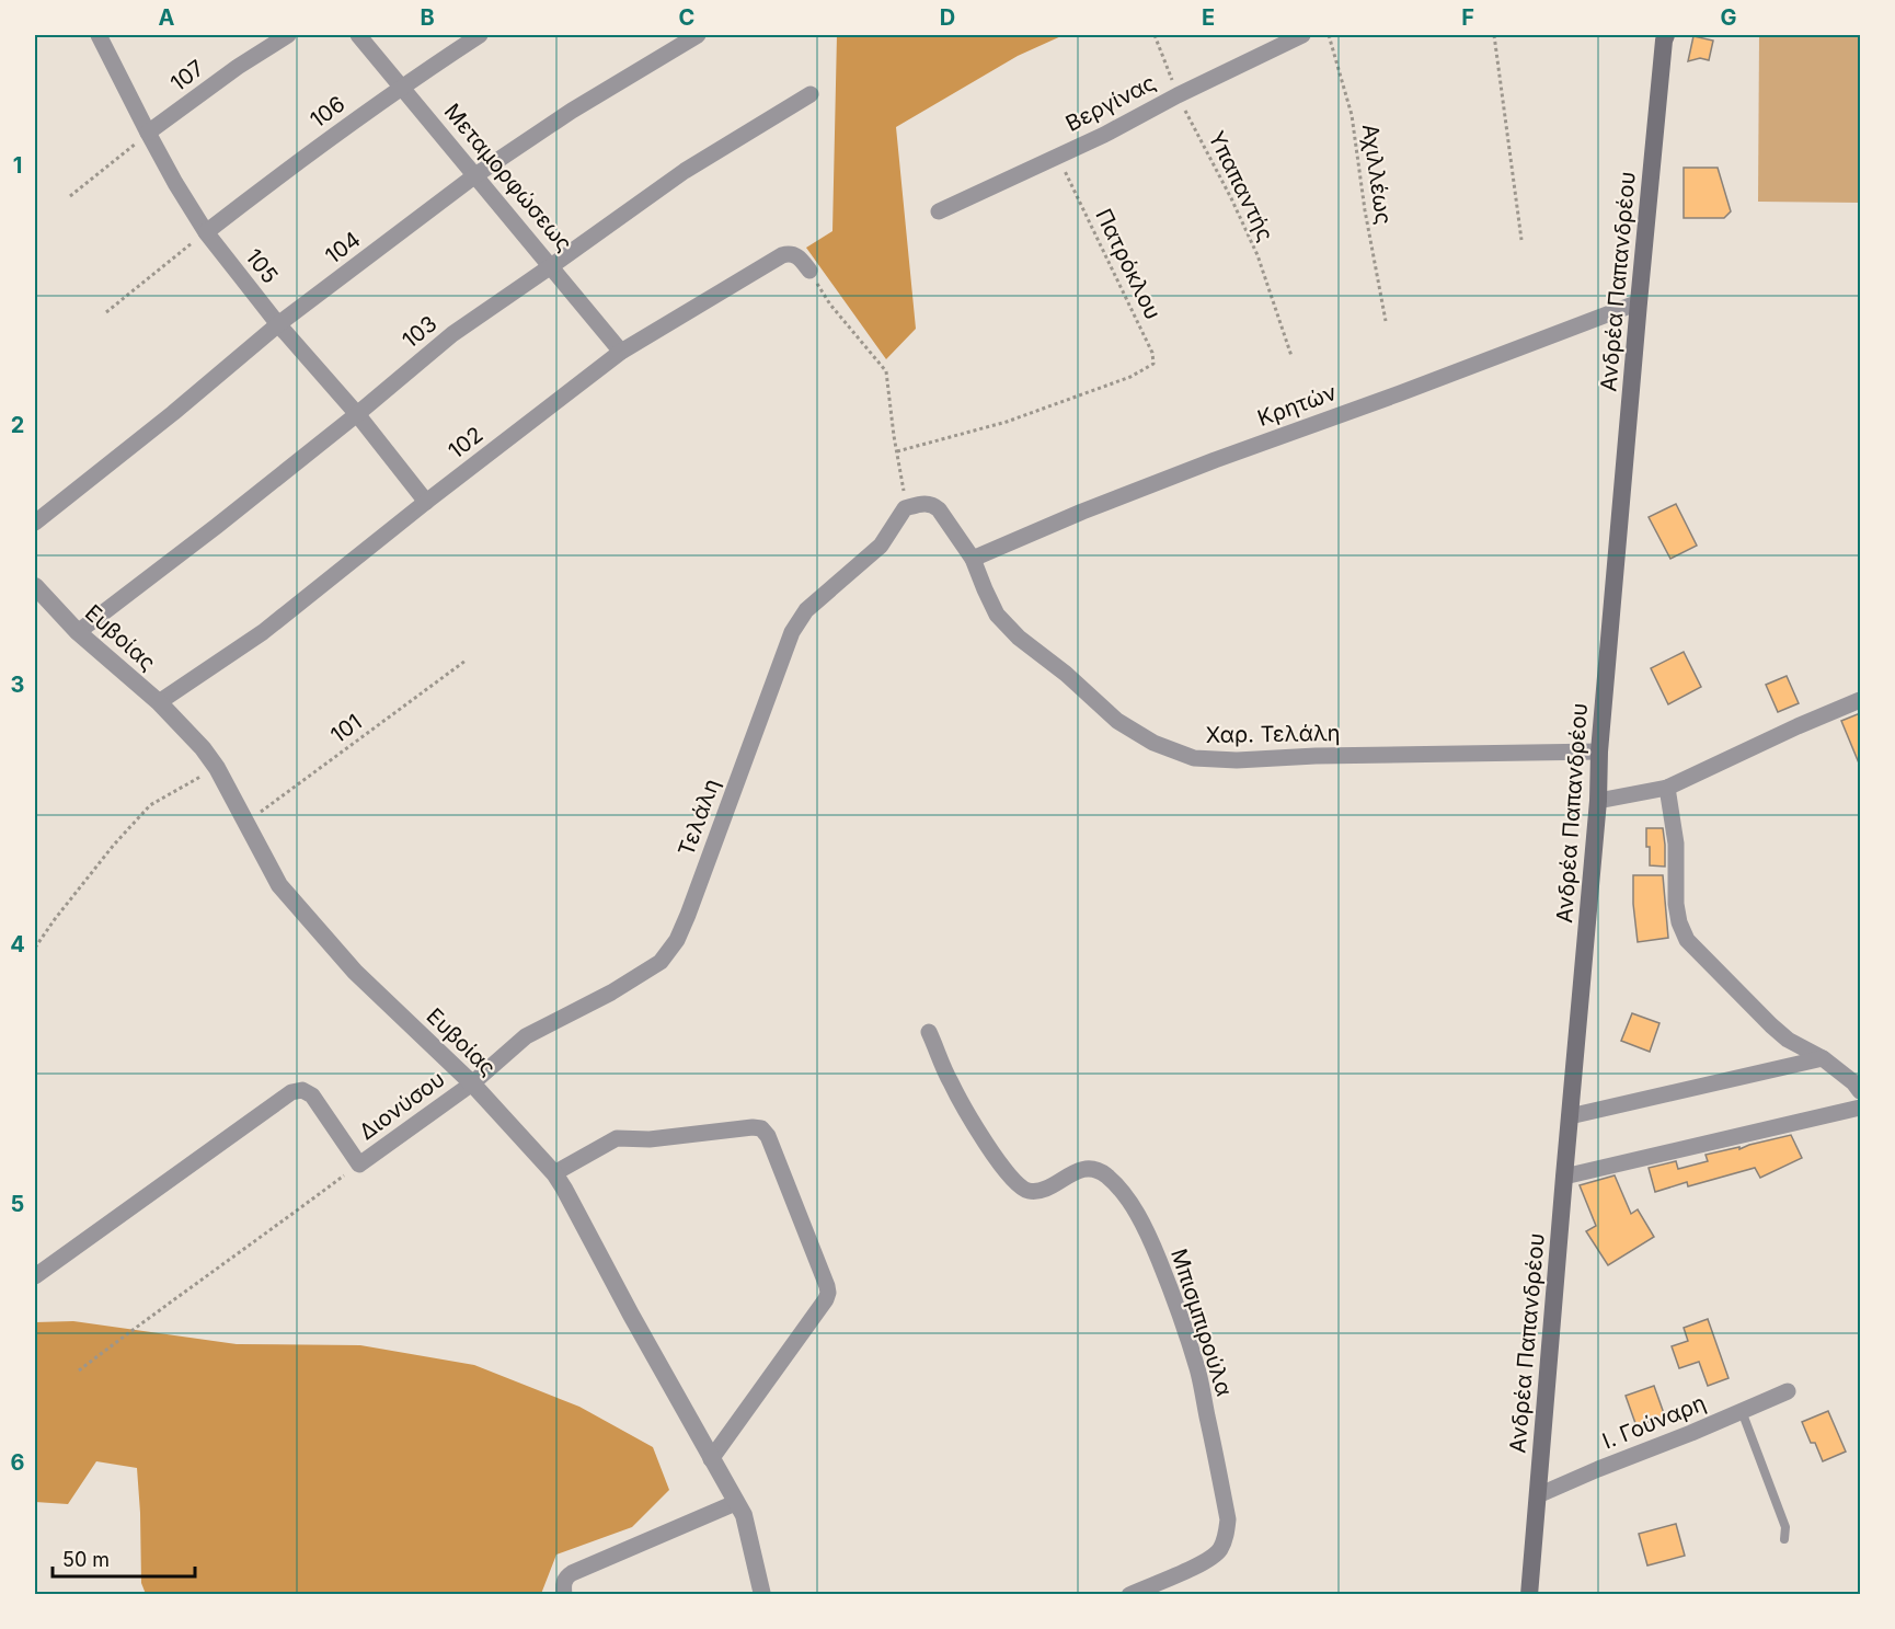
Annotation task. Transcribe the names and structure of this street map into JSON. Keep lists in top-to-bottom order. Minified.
{"streets":{"main road":["Ανδρέα Παπανδρέου"],"street":["107","Βεργίνας","106","Μεταμορφώσεως","104","105","103","Κρητών","102","Ευβοίας","Χαρ. Τελάλη","Τελάλη","Διονύσου","Μπισμπιρούλα","Ι. Γούναρη"],"path":["Αχιλλέως","Υπαπαντής","Πατρόκλου","101"]},"crossings":[["107","105"],["Βεργίνας","Υπαπαντής"],["Βεργίνας","Πατρόκλου"],["106","Μεταμορφώσεως"],["106","105"],["Μεταμορφώσεως","104"],["Μεταμορφώσεως","103"],["Μεταμορφώσεως","102"],["104","105"],["105","103"],["105","102"],["Ανδρέα Παπανδρέου","Κρητών"],["Ανδρέα Παπανδρέου","Χαρ. Τελάλη"],["Ανδρέα Παπανδρέου","Ι. Γούναρη"],["103","Ευβοίας"],["Κρητών","Χαρ. Τελάλη"],["102","Ευβοίας"],["Ευβοίας","101"],["Ευβοίας","Τελάλη"],["Ευβοίας","Διονύσου"],["Χαρ. Τελάλη","Τελάλη"],["Τελάλη","Διονύσου"]],"scale_bar":"50 m","grid":{"columns":["A","B","C","D","E","F","G"],"rows":["1","2","3","4","5","6"]}}
